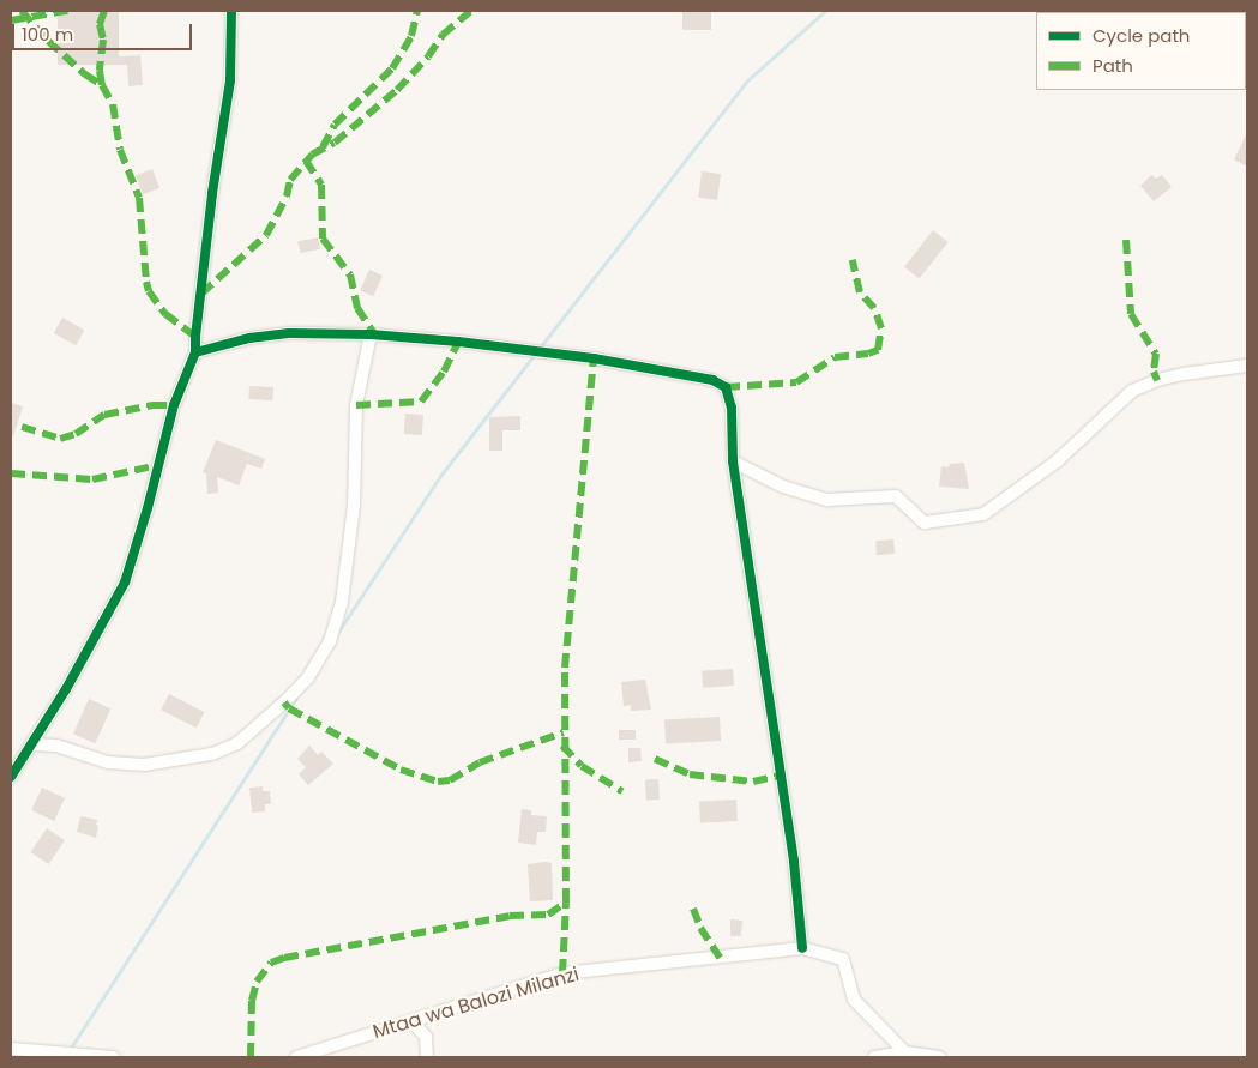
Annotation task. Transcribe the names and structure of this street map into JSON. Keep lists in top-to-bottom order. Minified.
{"streets":{"street":["Mtaa wa Balozi Milanzi"]},"legend":["Cycle path","Path"],"scale_bar":"100 m"}
